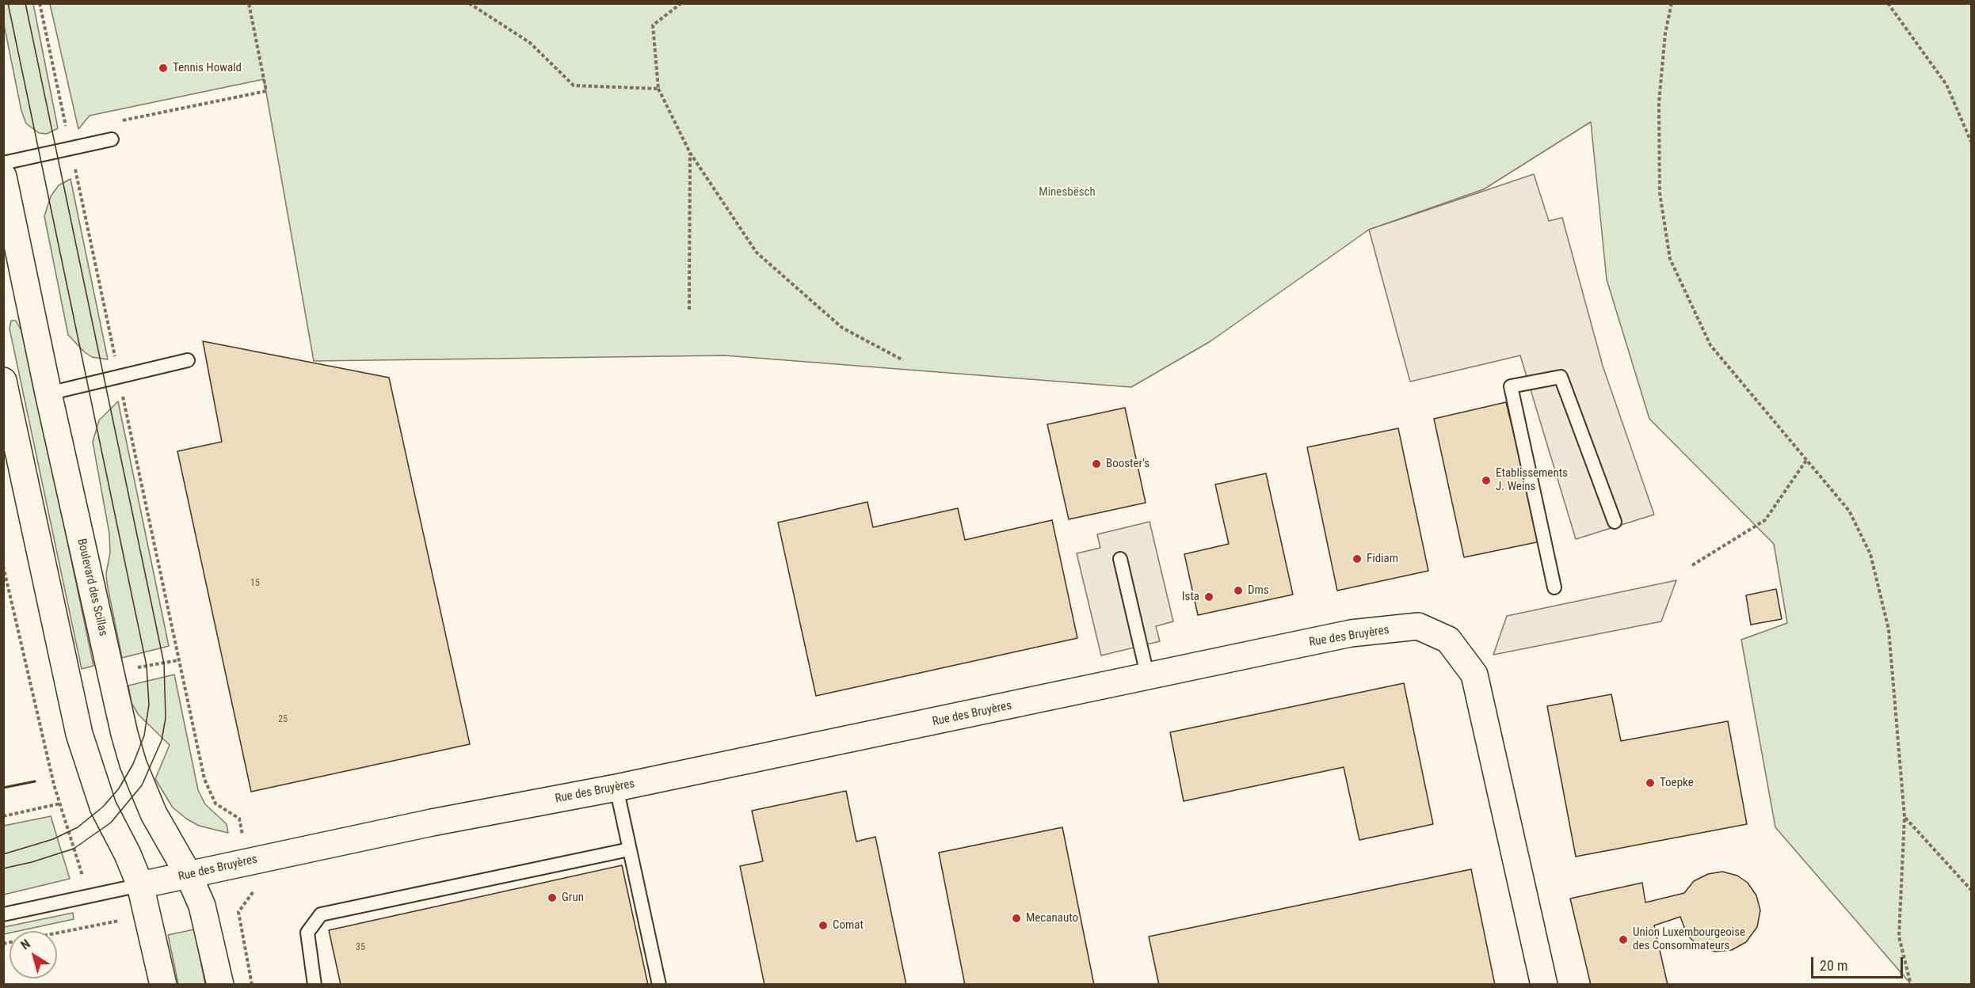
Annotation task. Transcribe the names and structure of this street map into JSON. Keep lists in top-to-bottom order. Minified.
{"streets":{"street":["Boulevard des Scillas","Rue des Bruyères"]},"crossings":[["Boulevard des Scillas","Rue des Bruyères"]],"parks":["Minesbësch"],"places":["Tennis Howald","Booster's","Etablissements J. Weins","Fidiam","Dms","Ista","Toepke","Grun","Mecanauto","Comat","Union Luxembourgeoise des Consommateurs"],"house_numbers":["15","25","35"],"scale_bar":"20 m","north":"top left"}
